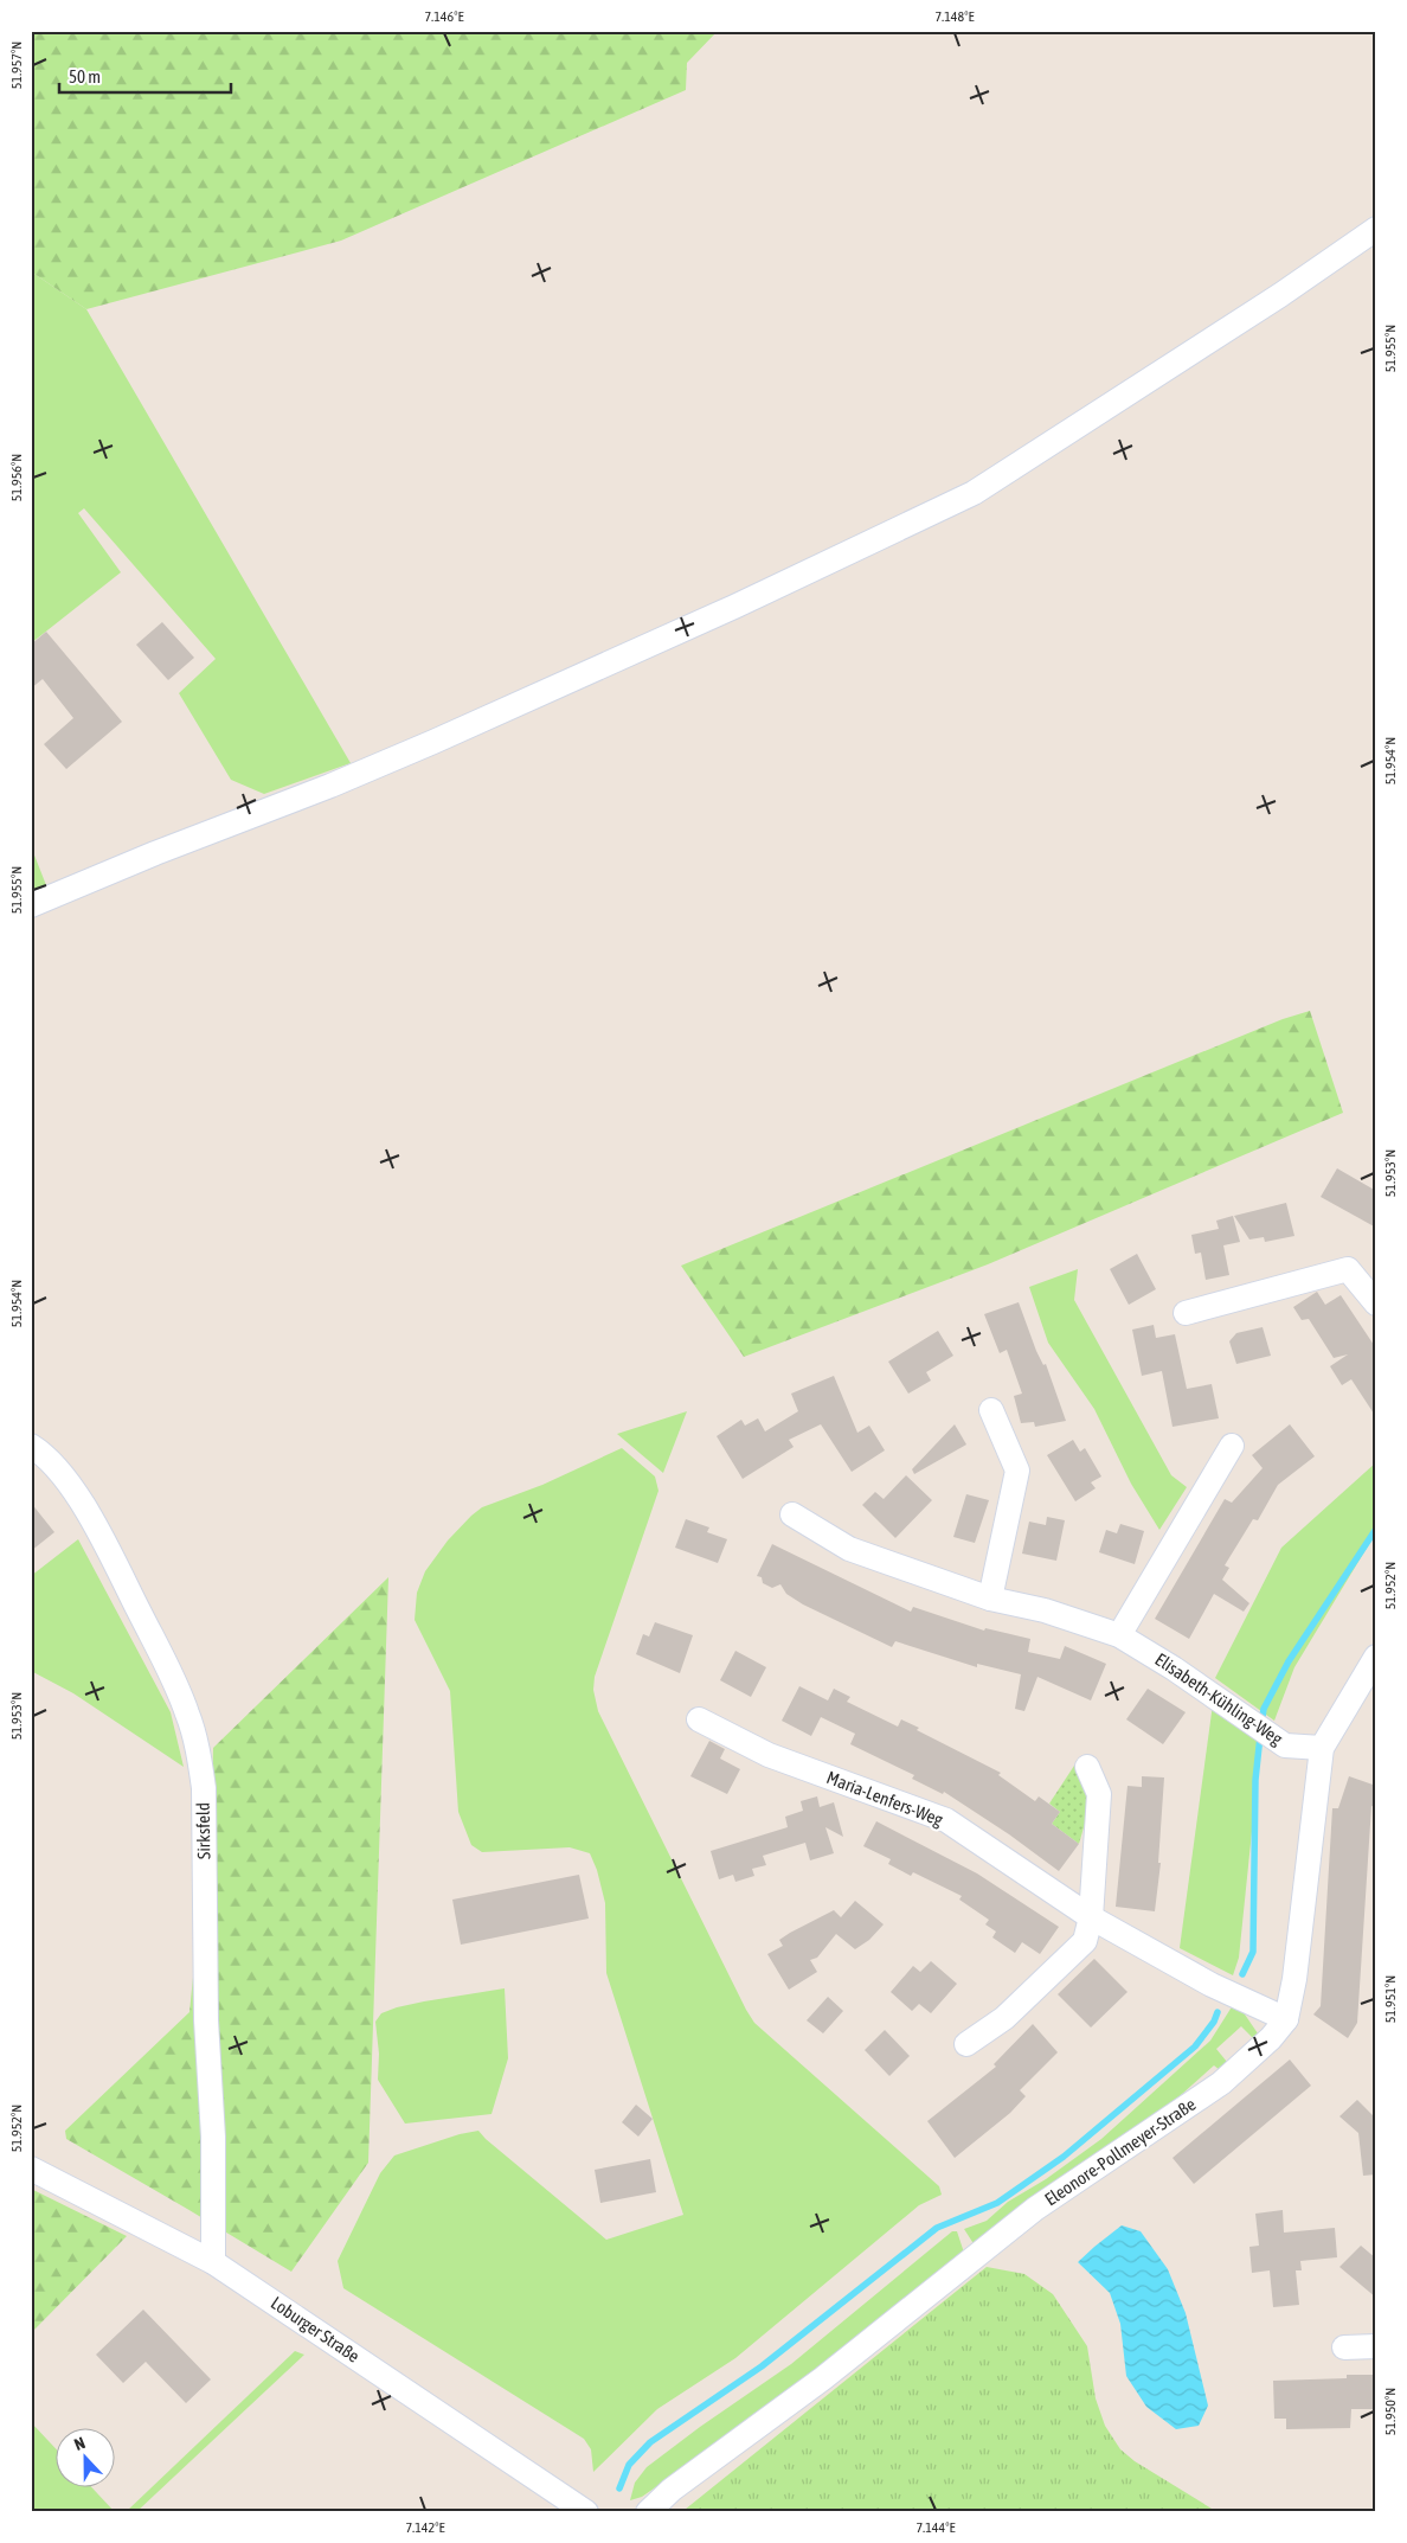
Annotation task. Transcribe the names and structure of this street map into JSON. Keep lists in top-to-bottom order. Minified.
{"streets":{"street":["Elisabeth-Kühling-Weg","Maria-Lenfers-Weg","Sirksfeld","Eleonore-Pollmeyer-Straße","Loburger Straße"]},"crossings":[["Maria-Lenfers-Weg","Eleonore-Pollmeyer-Straße"],["Sirksfeld","Loburger Straße"]],"scale_bar":"50 m","north":"top","coordinates":["7.146°E","7.148°E","51.957°N","51.955°N","51.956°N","51.954°N","51.953°N","51.952°N","51.951°N","51.950°N","7.142°E","7.144°E"]}
